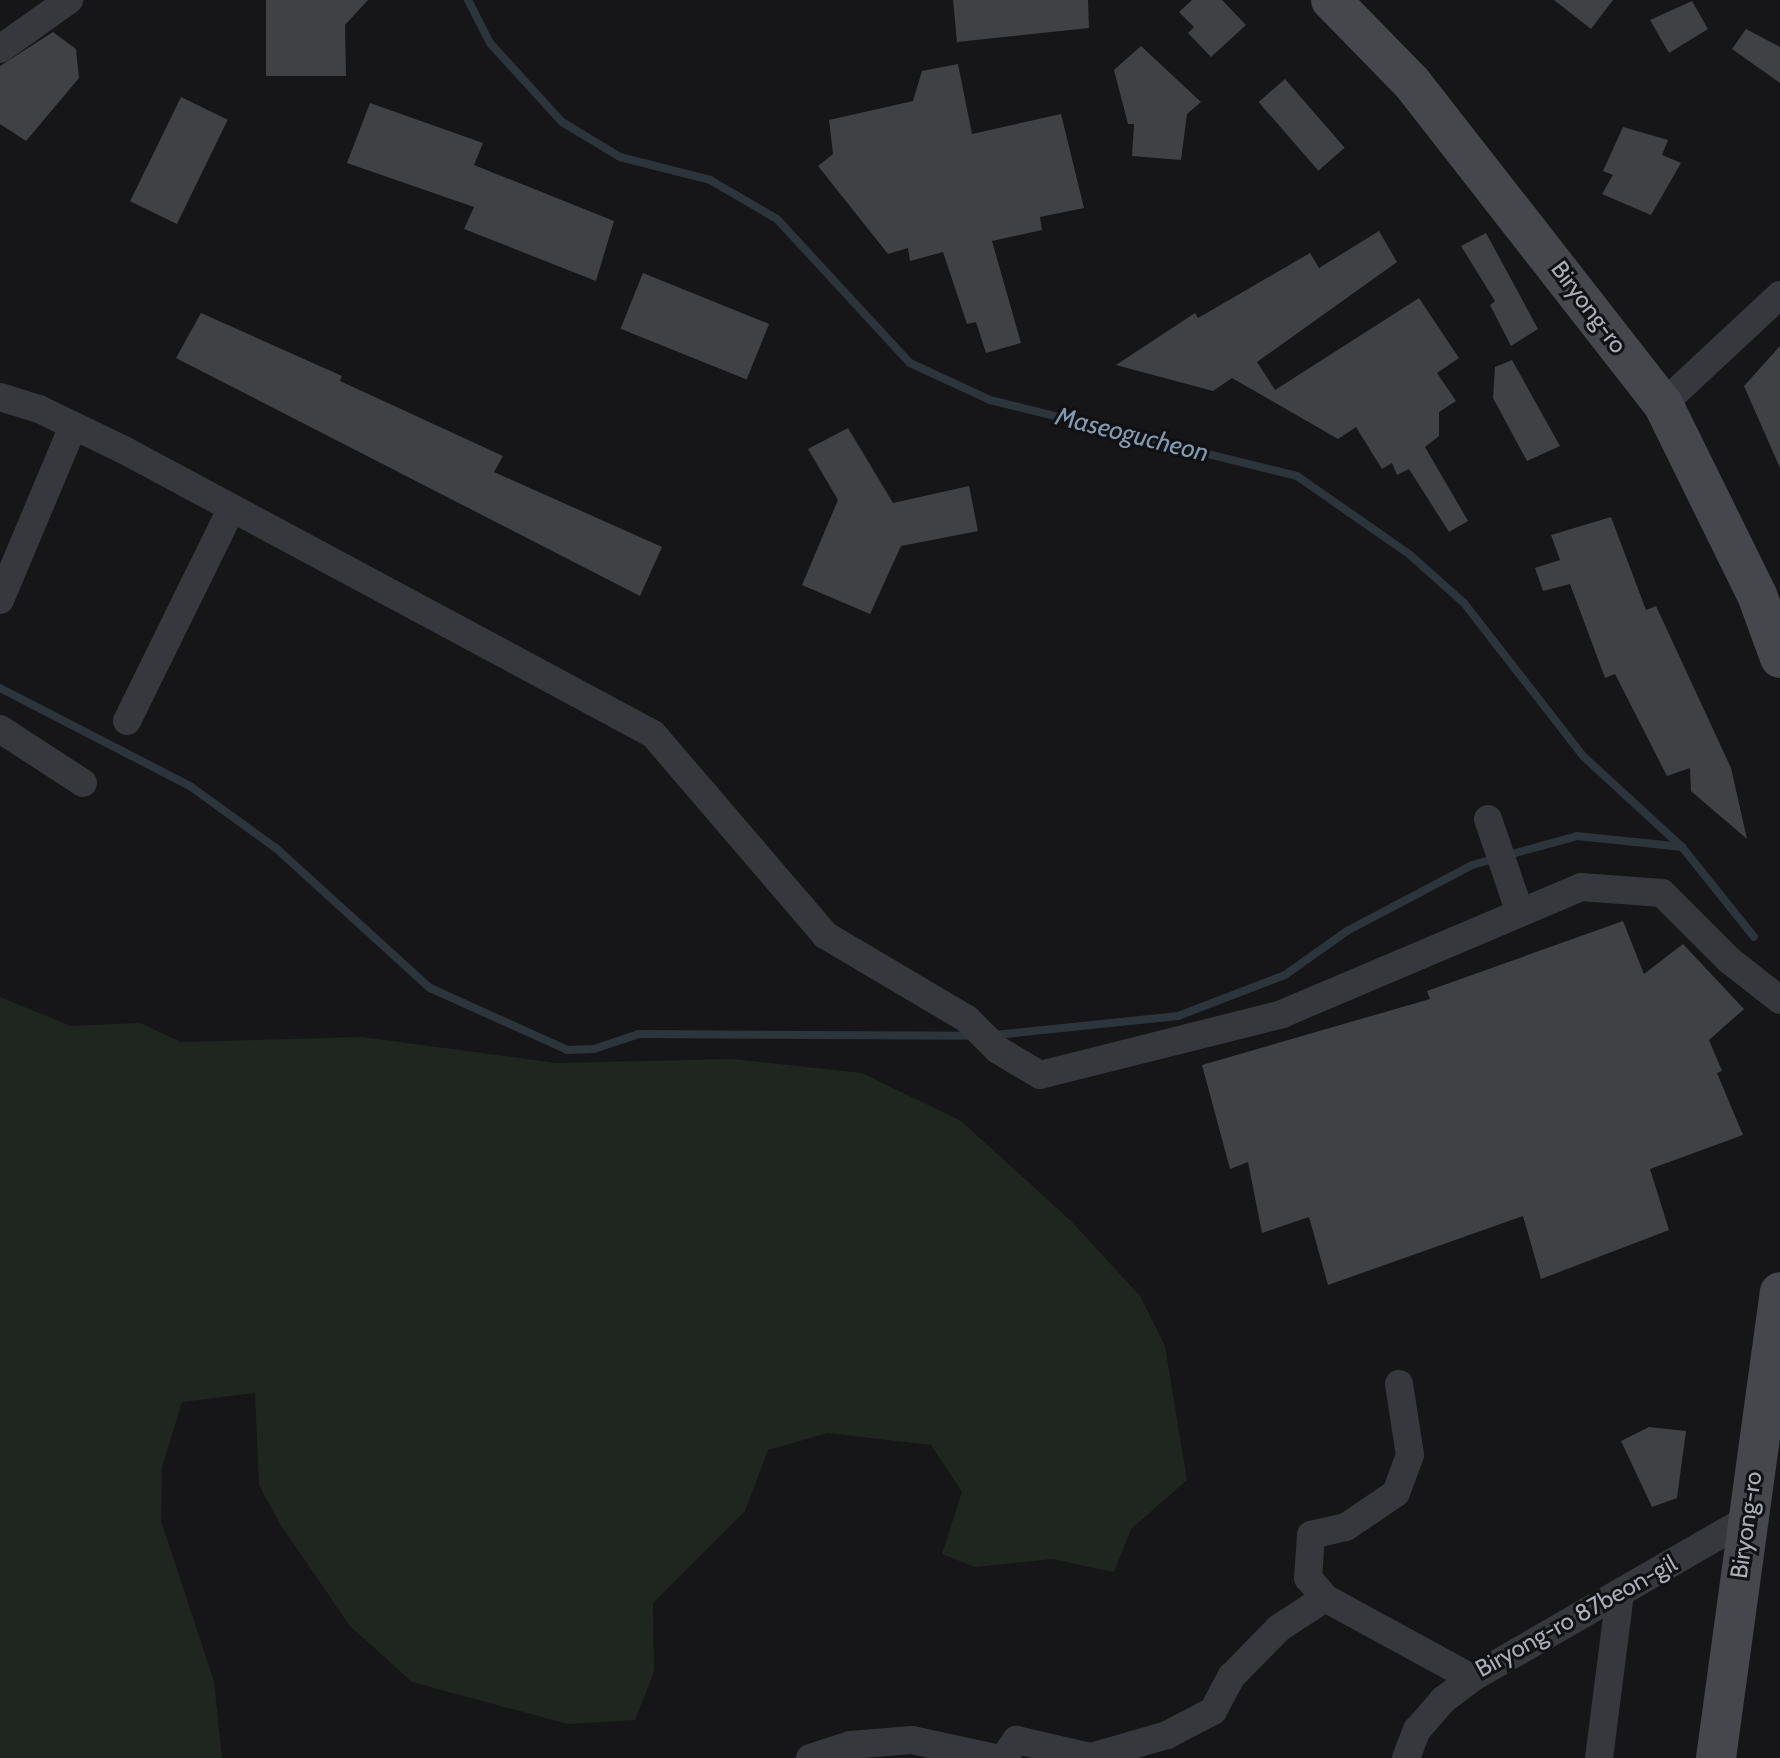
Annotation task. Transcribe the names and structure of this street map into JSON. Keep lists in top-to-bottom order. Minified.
{"streets":{"main road":["Biryong-ro"],"street":["Biryong-ro 87beon-gil"]},"crossings":[["Biryong-ro","Biryong-ro 87beon-gil"]],"water":["Maseogucheon"]}
